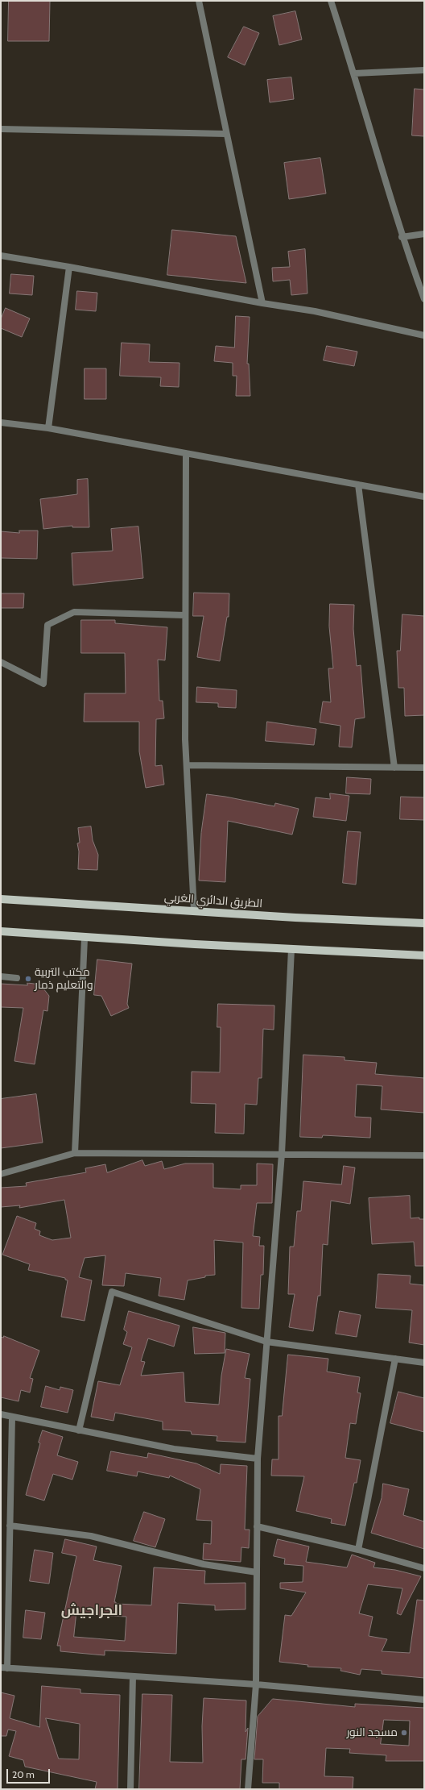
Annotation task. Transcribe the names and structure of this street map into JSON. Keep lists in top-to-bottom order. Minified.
{"streets":{"main road":["الطريق الدائري الغربي"]},"districts":["الجراجيش"],"places":["مكتب التربية والتعليم ذمار","مسجد النور"],"scale_bar":"20 m"}
